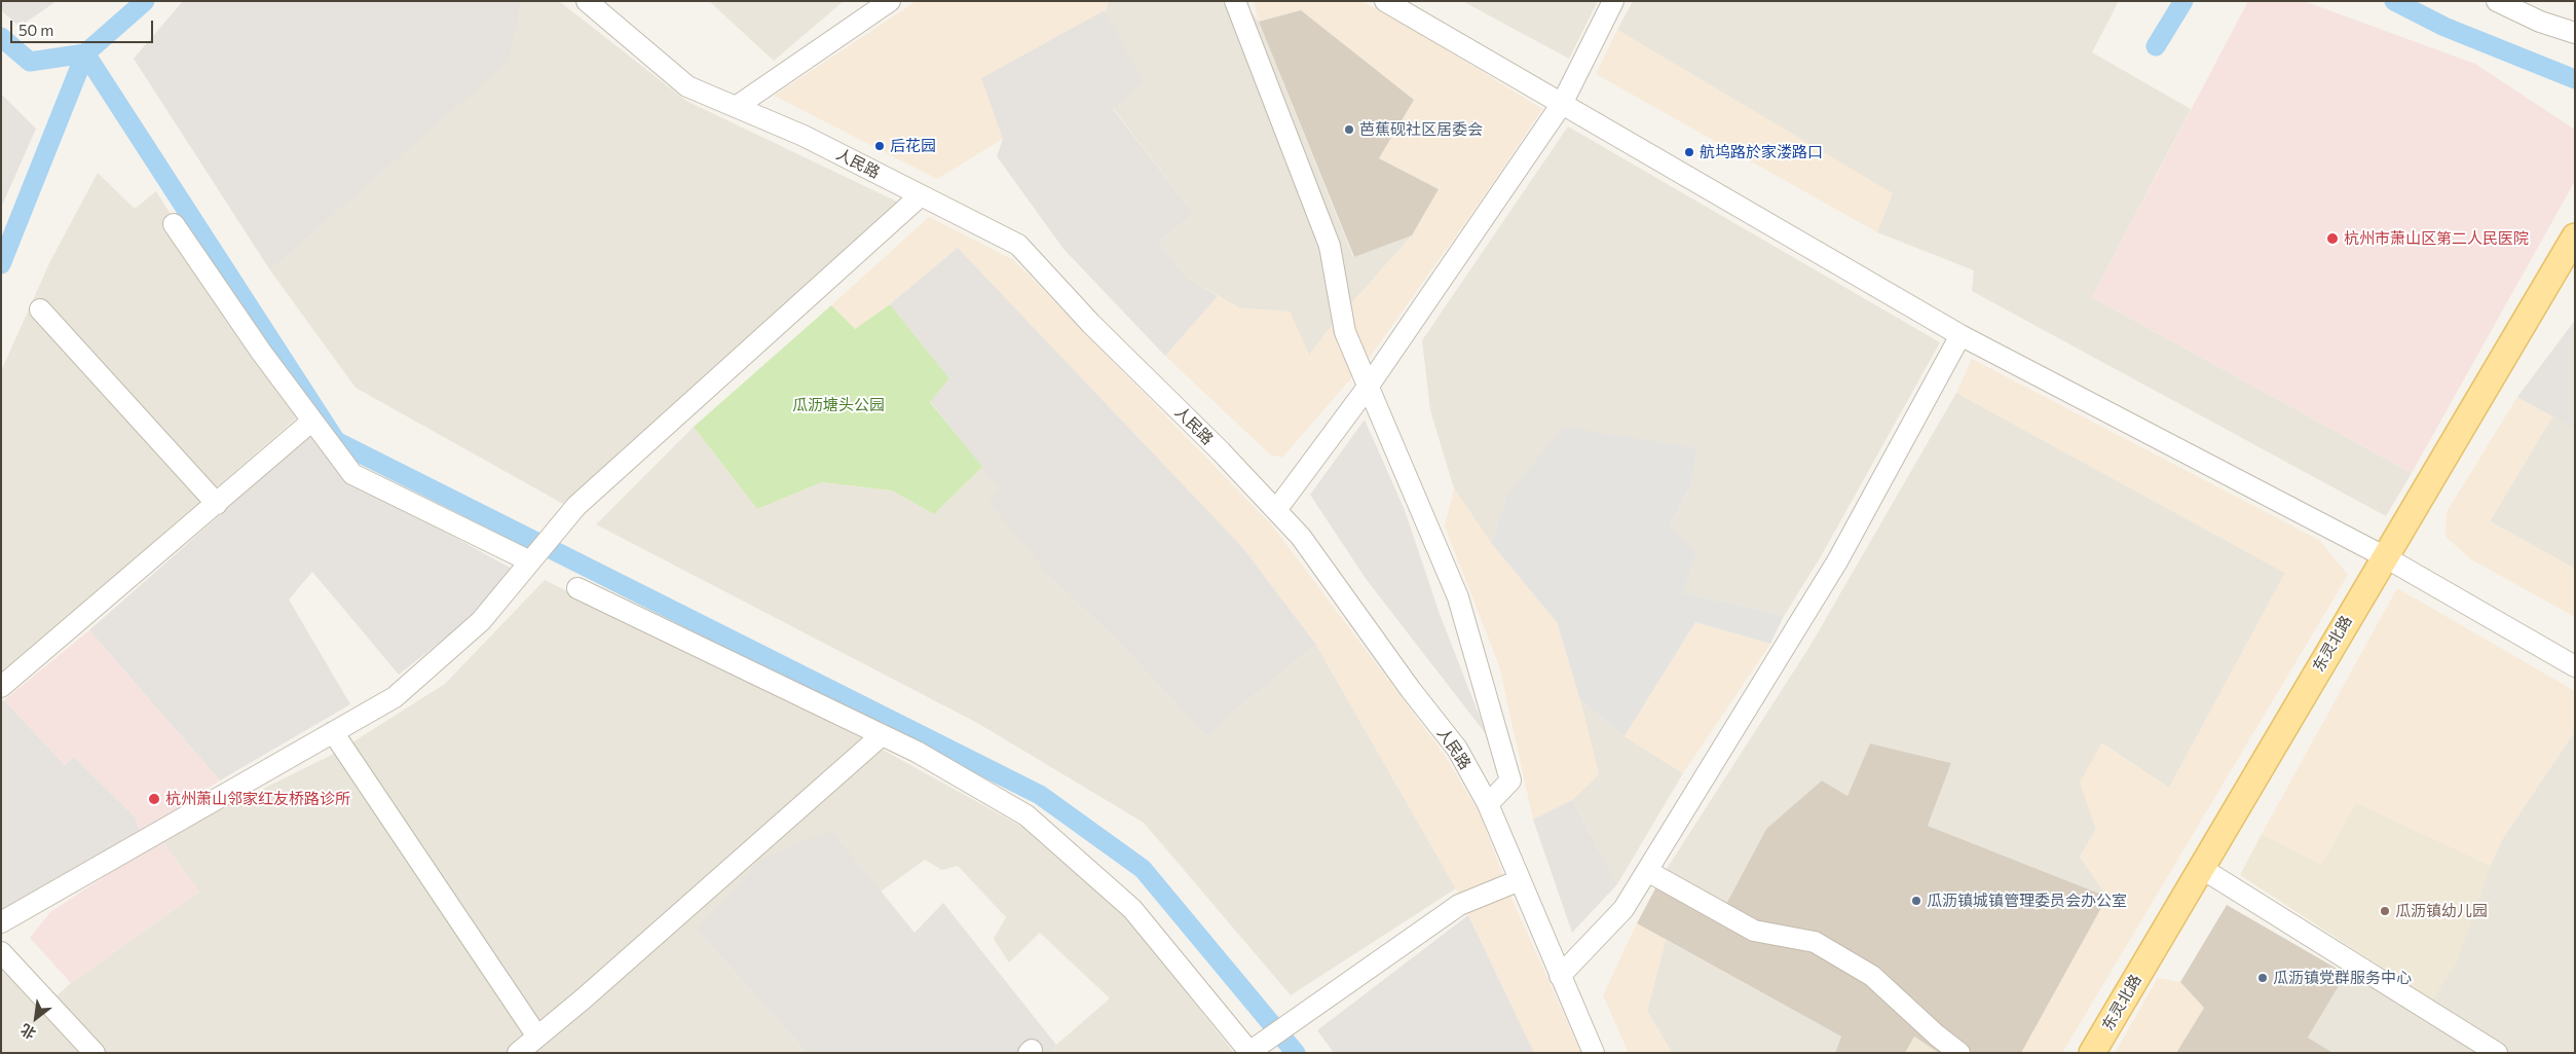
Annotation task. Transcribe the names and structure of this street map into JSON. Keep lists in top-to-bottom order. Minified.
{"streets":{"main road":["东灵北路"],"street":["人民路"]},"parks":["瓜沥塘头公园"],"places":["芭蕉砚社区居委会","后花园","航坞路於家溇路口","杭州市萧山区第二人民医院","杭州萧山邻家红友桥路诊所","瓜沥镇城镇管理委员会办公室","瓜沥镇幼儿园","瓜沥镇党群服务中心"],"scale_bar":"50 m","north":"bottom left"}
